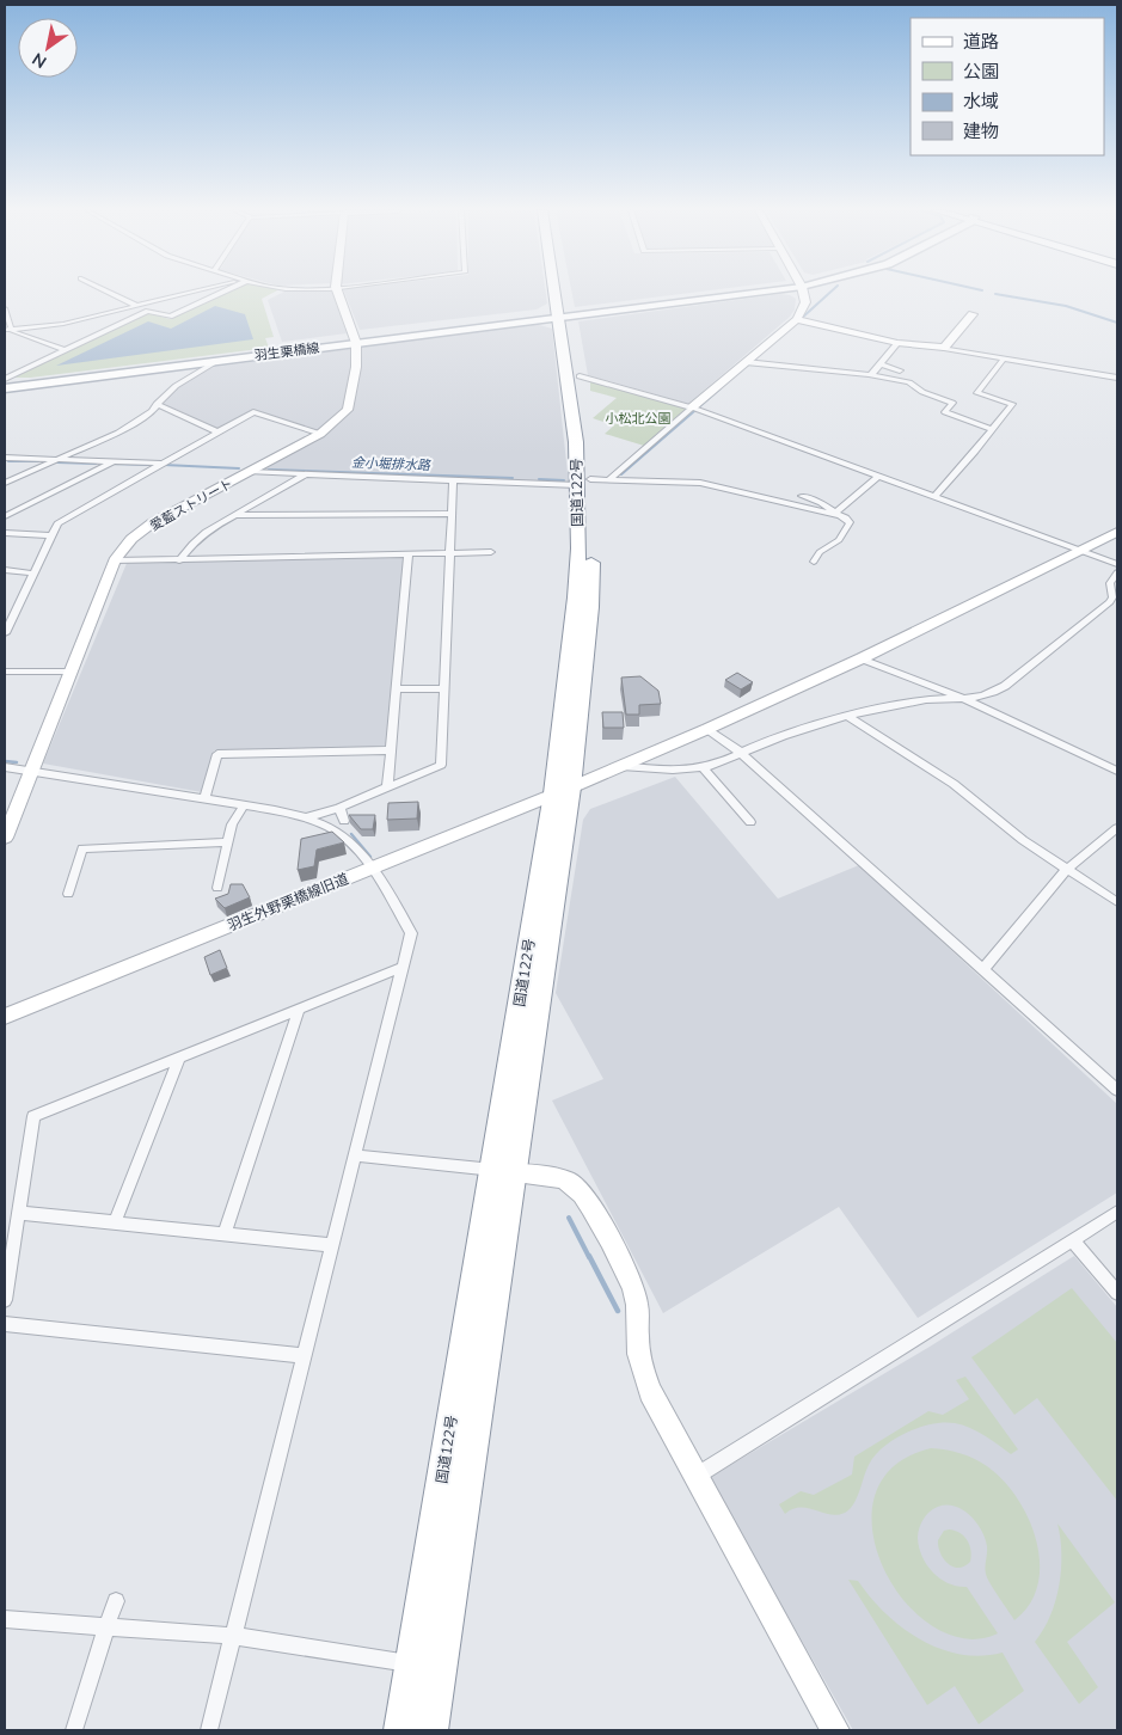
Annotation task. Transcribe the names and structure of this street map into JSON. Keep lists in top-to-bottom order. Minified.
{"streets":{"highway":["国道122号"],"main road":["羽生栗橋線"],"street":["愛藍ストリート","羽生外野栗橋線旧道"]},"crossings":[["羽生栗橋線","国道122号"],["羽生栗橋線","愛藍ストリート"],["国道122号","羽生外野栗橋線旧道"]],"water":["金小堀排水路"],"parks":["小松北公園"],"legend":["道路","公園","水域","建物"],"north":"bottom left"}
